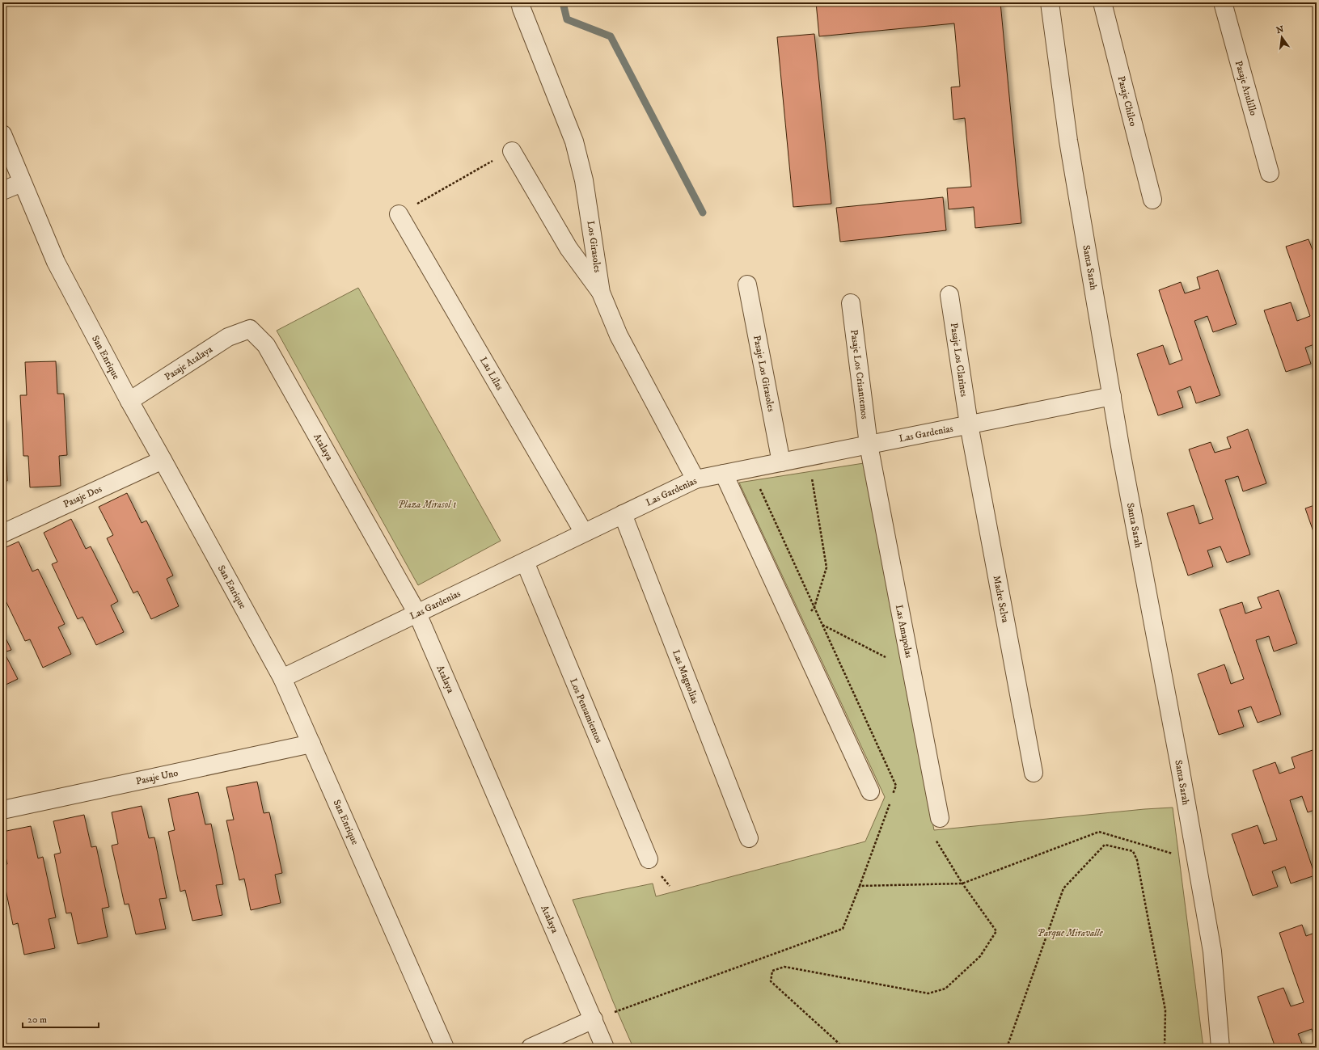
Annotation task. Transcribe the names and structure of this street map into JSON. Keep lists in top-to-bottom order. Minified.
{"streets":{"street":["Pasaje Azulillo","Pasaje Chilco","Los Girasoles","Santa Sarah","San Enrique","Pasaje Los Clarines","Pasaje Atalaya","Las Lilas","Pasaje Los Girasoles","Pasaje Los Crisantemos","Las Gardenias","Atalaya","Pasaje Dos","Madre Selva","Las Amapolas","Las Magnolias","Los Pensamientos","Pasaje Uno"]},"crossings":[["Los Girasoles","Las Gardenias"],["Santa Sarah","Las Gardenias"],["San Enrique","Pasaje Atalaya"],["San Enrique","Las Gardenias"],["San Enrique","Pasaje Dos"],["San Enrique","Pasaje Uno"],["Pasaje Los Clarines","Las Gardenias"],["Pasaje Los Clarines","Madre Selva"],["Pasaje Atalaya","Atalaya"],["Las Lilas","Las Gardenias"],["Pasaje Los Girasoles","Las Gardenias"],["Pasaje Los Crisantemos","Las Gardenias"],["Pasaje Los Crisantemos","Las Amapolas"],["Las Gardenias","Atalaya"],["Las Gardenias","Madre Selva"],["Las Gardenias","Las Amapolas"],["Las Gardenias","Las Magnolias"],["Las Gardenias","Los Pensamientos"]],"parks":["Plaza Mirasol 1","Parque Miravalle"],"scale_bar":"20 m","north":"top"}
